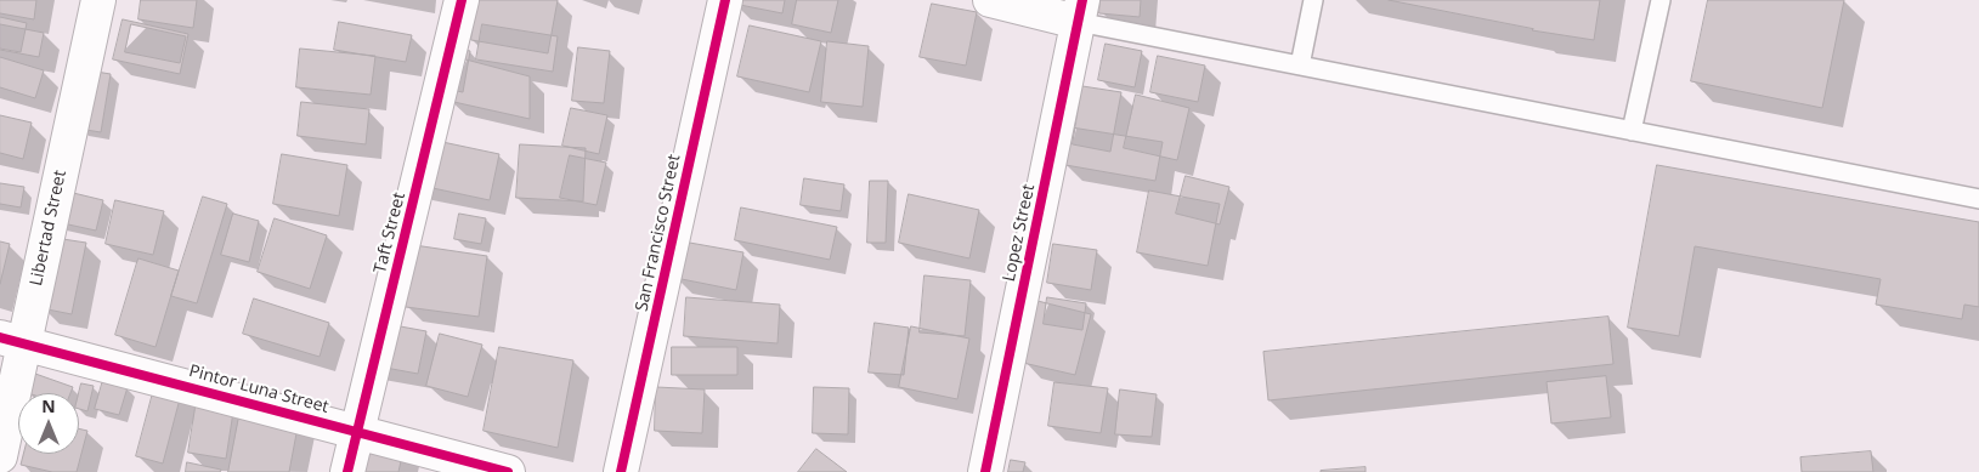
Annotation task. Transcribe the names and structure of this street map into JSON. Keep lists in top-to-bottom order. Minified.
{"streets":{"street":["Libertad Street","Taft Street","San Francisco Street","Lopez Street","Pintor Luna Street"]},"crossings":[["Libertad Street","Pintor Luna Street"],["Taft Street","Pintor Luna Street"]],"north":"top"}
